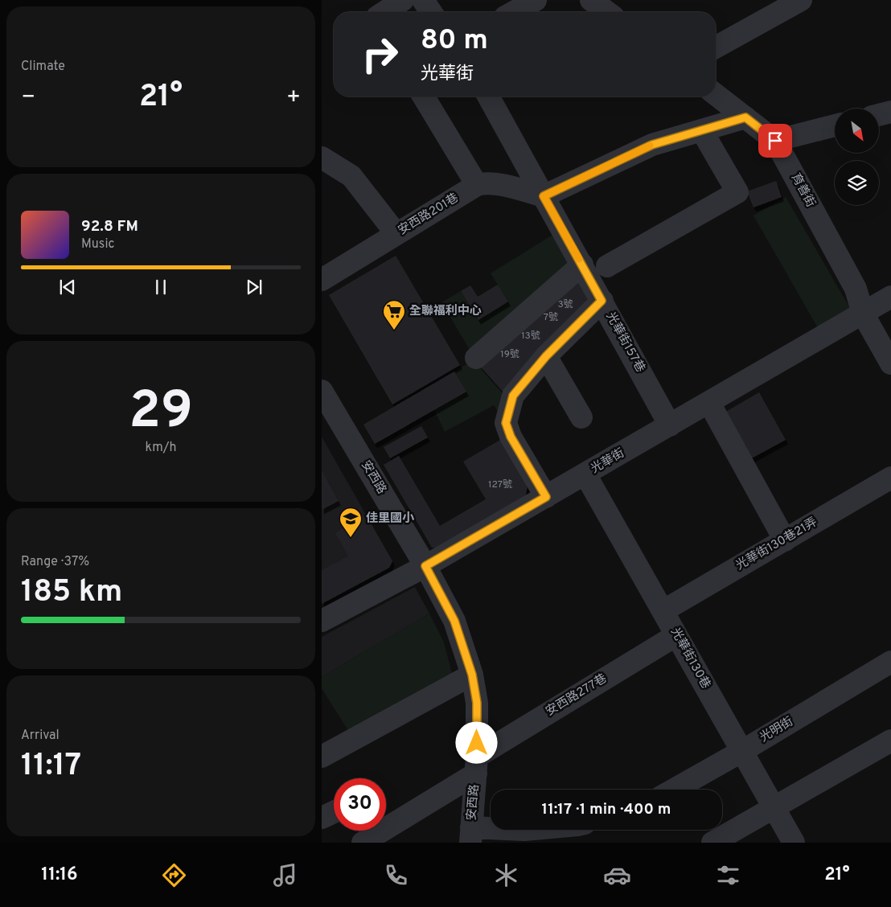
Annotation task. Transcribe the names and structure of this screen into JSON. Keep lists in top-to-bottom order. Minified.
{"streets":{"street":["育善街","安西路201巷","光華街157巷","光華街","安西路","光華街130巷21弄","光華街130巷","安西路277巷","光明街"]},"crossings":[["育善街","光華街"],["安西路201巷","光華街157巷"],["光華街157巷","光華街"],["光華街","安西路"],["光華街","光華街130巷"],["安西路","安西路277巷"],["光華街130巷21弄","光華街130巷"],["光華街130巷","安西路277巷"],["光華街130巷","光明街"]],"places":{"supermarket":["全聯福利中心"],"school or university":["佳里國小"]},"house_numbers":["3號","7號","13號","19號","127號"],"north":"bottom right","page":{"tile":["Climate",["29","km/h"],["Range · 37%","185 km"],["Arrival","11:17"]],"turn":["80 m","光華街"],"heat":["−","21°","+"],"song":["92.8 FM","Music"],"limit":"30","trip":"11:17 · 1 min · 400 m","tabs":["11:16","21°"]}}
